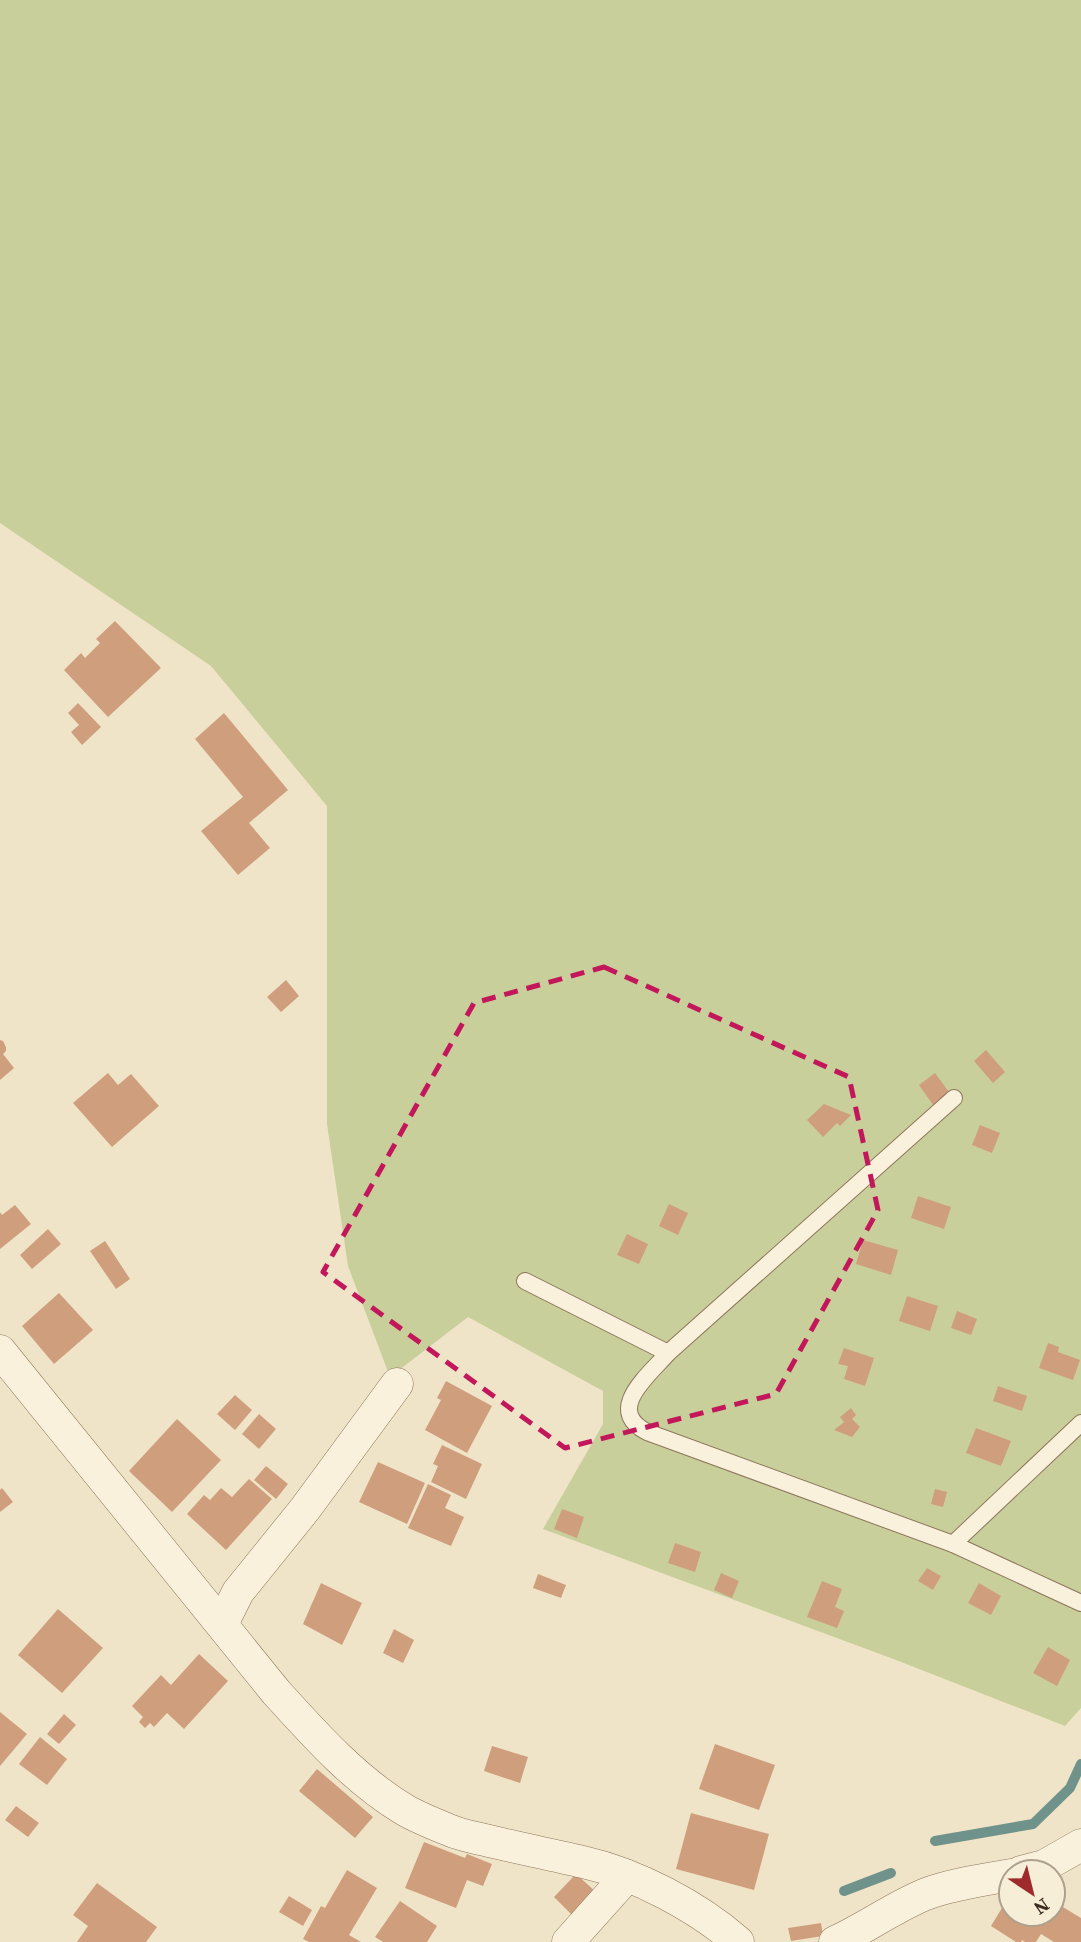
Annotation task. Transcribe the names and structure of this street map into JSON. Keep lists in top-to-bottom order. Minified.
{"north":"bottom right"}
